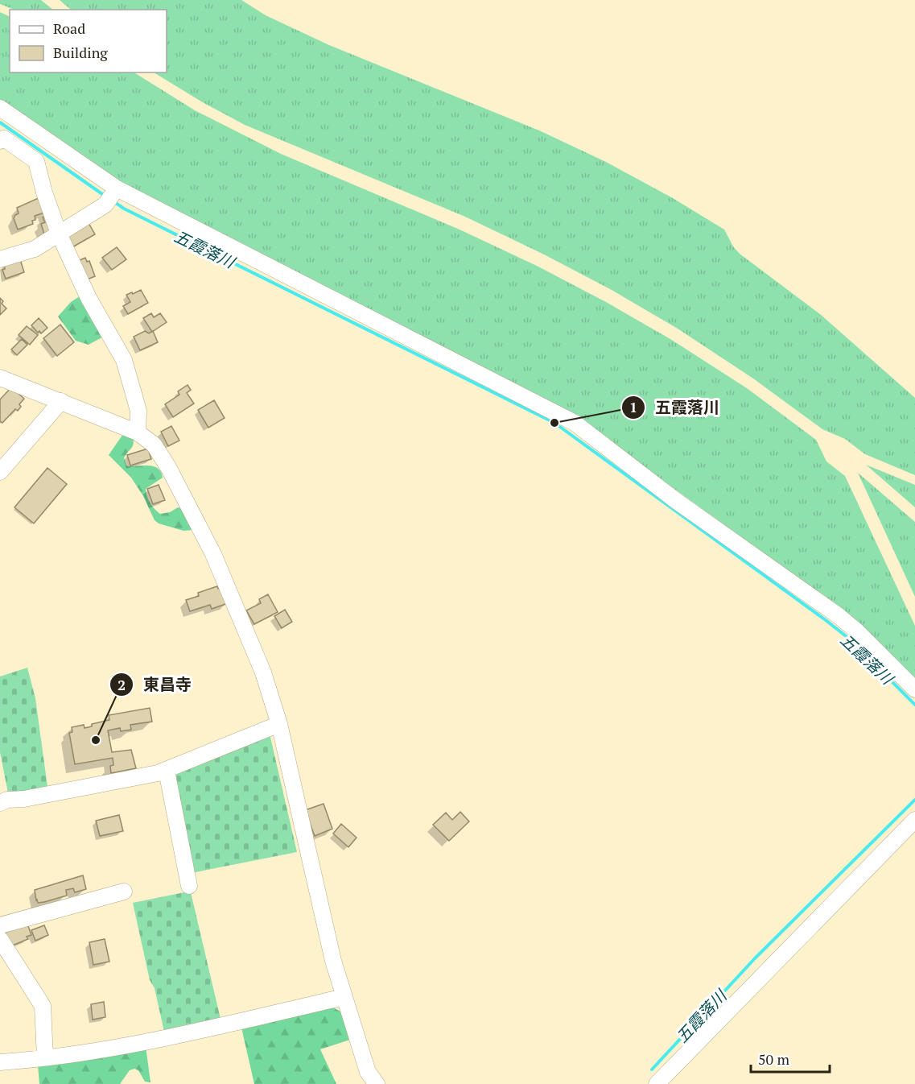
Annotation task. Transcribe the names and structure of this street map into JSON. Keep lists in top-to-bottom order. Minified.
{"water":["五霞落川"],"places":["五霞落川","東昌寺"],"legend":["Road","Building"],"scale_bar":"50 m"}
